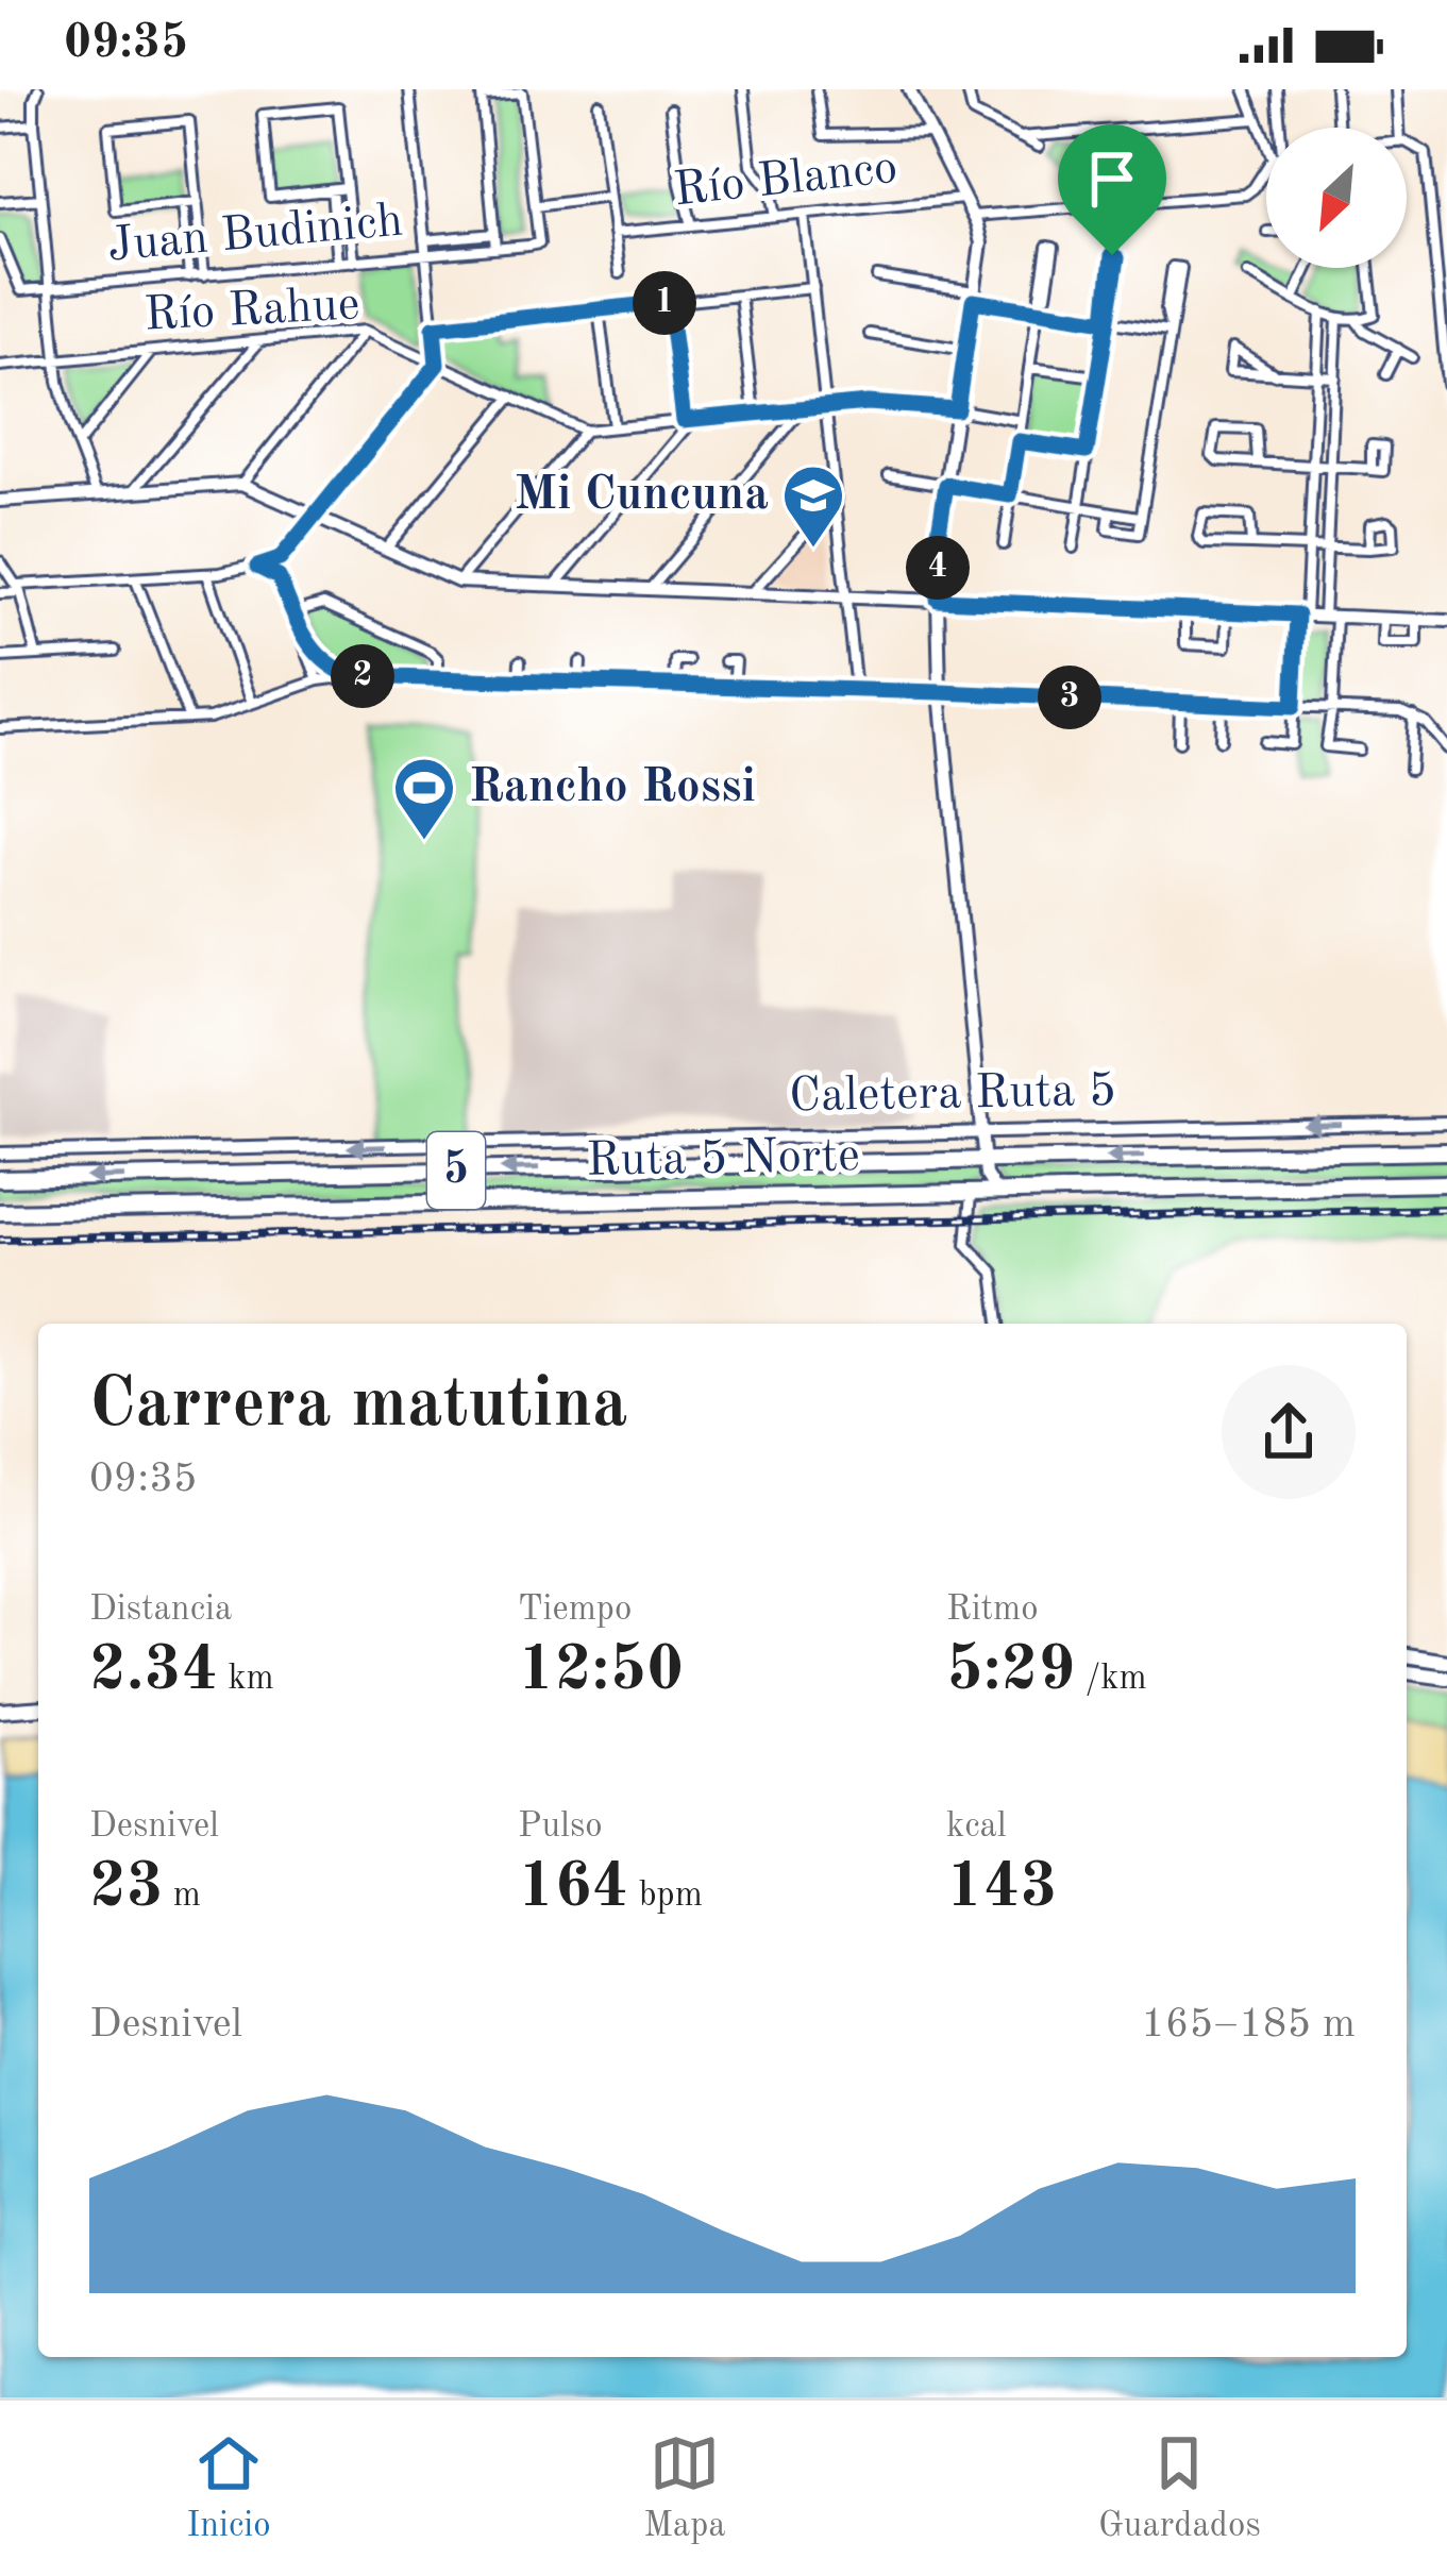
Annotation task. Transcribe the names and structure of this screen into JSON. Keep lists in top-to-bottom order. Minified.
{"streets":{"highway":["Ruta 5 Norte","5"],"main road":["Caletera Ruta 5"],"street":["Río Blanco","Juan Budinich","Río Rahue"]},"one_way":["Caletera Ruta 5"],"places":{"school or university":["Mi Cuncuna"],"sports":["Rancho Rossi"]},"north":"bottom left","page":{"status":"09:35","pins":["1","4","2","3"],"heading":["Carrera matutina","09:35"],"stats":[["Distancia","2.34 km"],["Tiempo","12:50"],["Ritmo","5:29 /km"],["Desnivel","23 m"],["Pulso","164 bpm"],["kcal","143"]],"chart":["Desnivel","165–185 m"],"tabs":["Inicio","Mapa","Guardados"]}}
